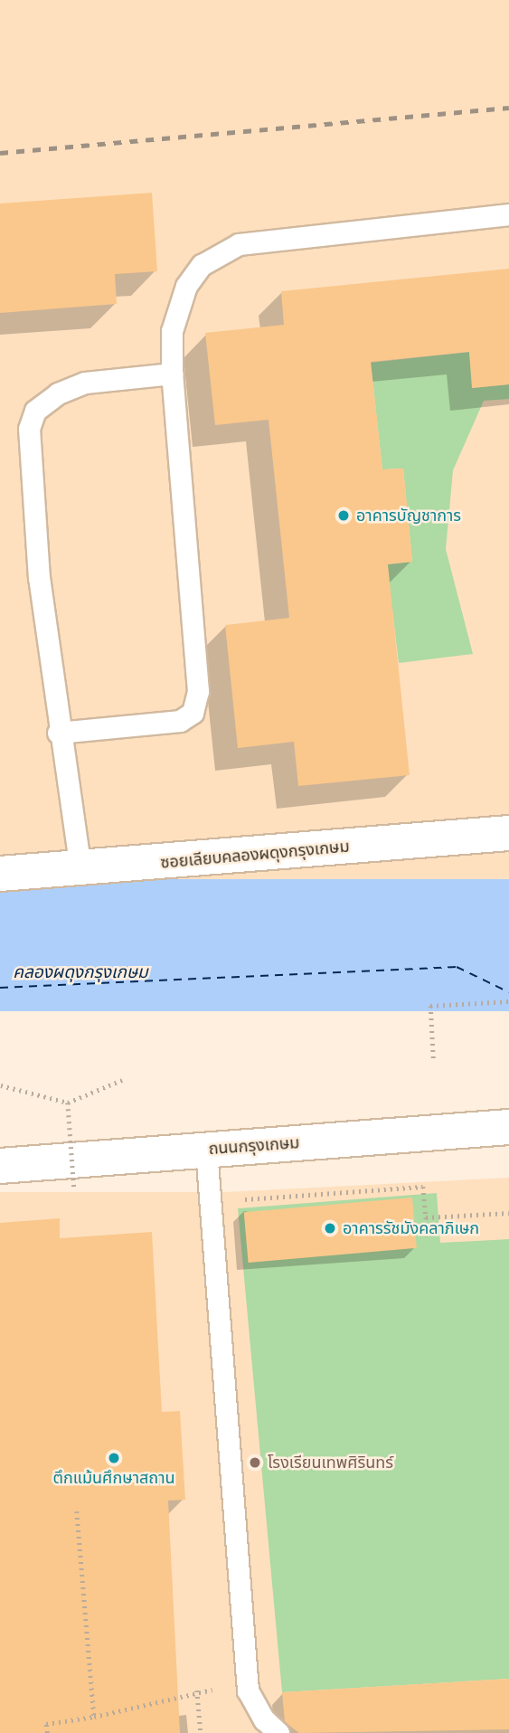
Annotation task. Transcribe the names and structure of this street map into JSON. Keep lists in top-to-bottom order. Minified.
{"streets":{"street":["ซอยเลียบคลองผดุงกรุงเกษม","ถนนกรุงเกษม"]},"water":["คลองผดุงกรุงเกษม"],"places":["อาคารบัญชาการ","อาคารรัชมังคลาภิเษก","ตึกแม้นศึกษาสถาน","โรงเรียนเทพศิรินทร์"]}
